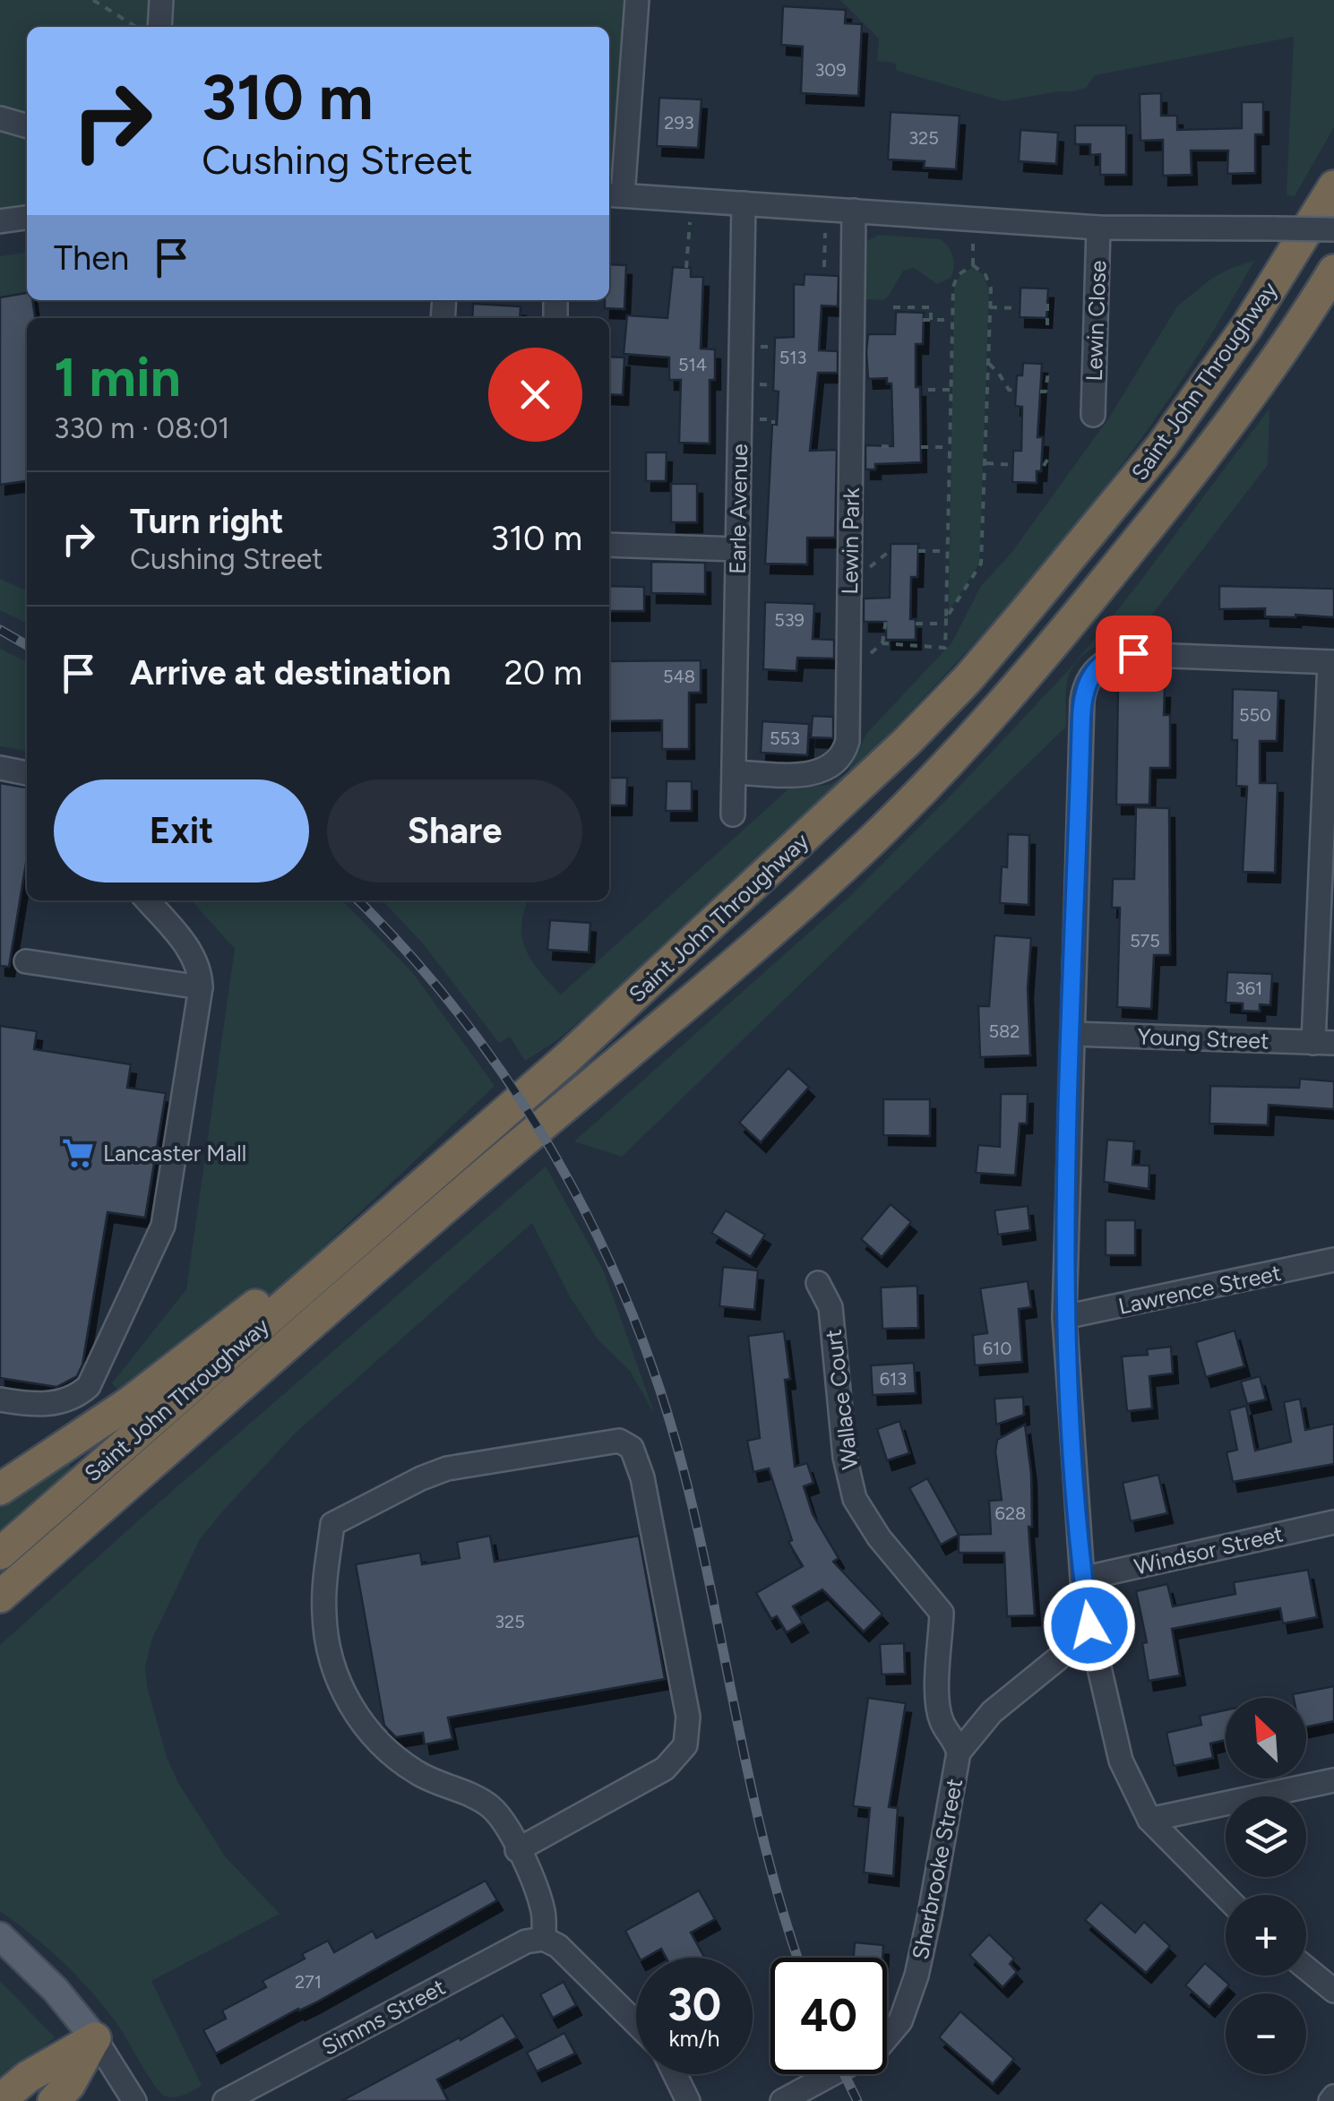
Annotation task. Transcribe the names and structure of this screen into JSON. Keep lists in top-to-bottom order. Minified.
{"streets":{"highway":["Saint John Throughway"],"street":["Lewin Close","Earle Avenue","Lewin Park","Young Street","Lawrence Street","Wallace Court","Windsor Street","Sherbrooke Street","Simms Street"]},"crossings":[["Earle Avenue","Lewin Park"],["Wallace Court","Sherbrooke Street"]],"places":{"supermarket":["Lancaster Mall"]},"house_numbers":["309","293","325","513","514","539","548","550","553","575","361","582","610","613","628","325","271"],"north":"top left","page":{"turn":["310 m","Cushing Street"],"then":"Then","heading":["1 min","330 m · 08:01"],"list":[{"name":"Turn right","note":"Cushing Street","value":"310 m"},{"name":"Arrive at destination","value":"20 m"}],"buttons":["Exit","Share"],"map_buttons":["+","−"],"speed":"30 km/h","limit":"40"}}
